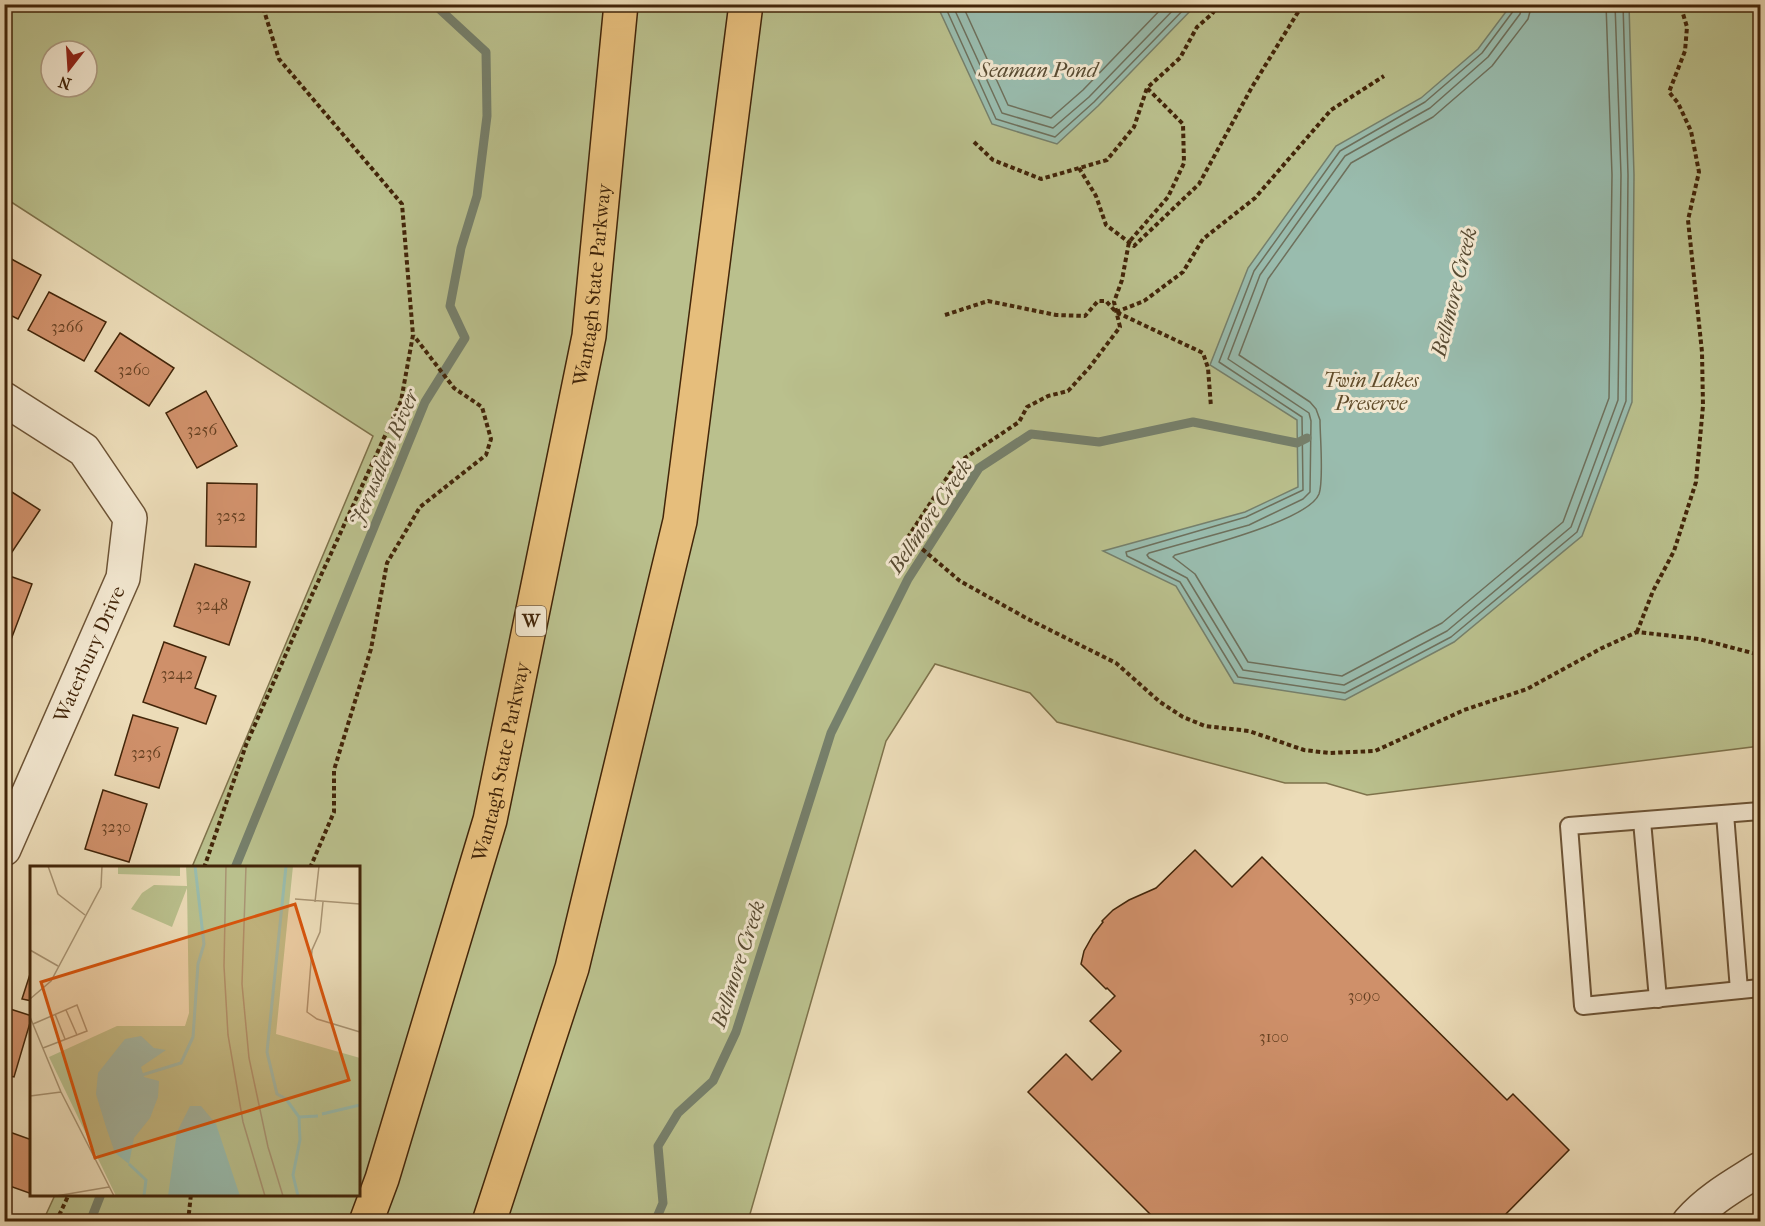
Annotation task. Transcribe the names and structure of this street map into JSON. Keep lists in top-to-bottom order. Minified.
{"streets":{"highway":["Wantagh State Parkway","W"],"street":["Waterbury Drive"]},"water":["Seaman Pond","Bellmore Creek","Jerusalem River"],"parks":["Twin Lakes Preserve"],"house_numbers":["3266","3260","3256","3252","3248","3242","3236","3230","3090","3100"],"north":"bottom"}
